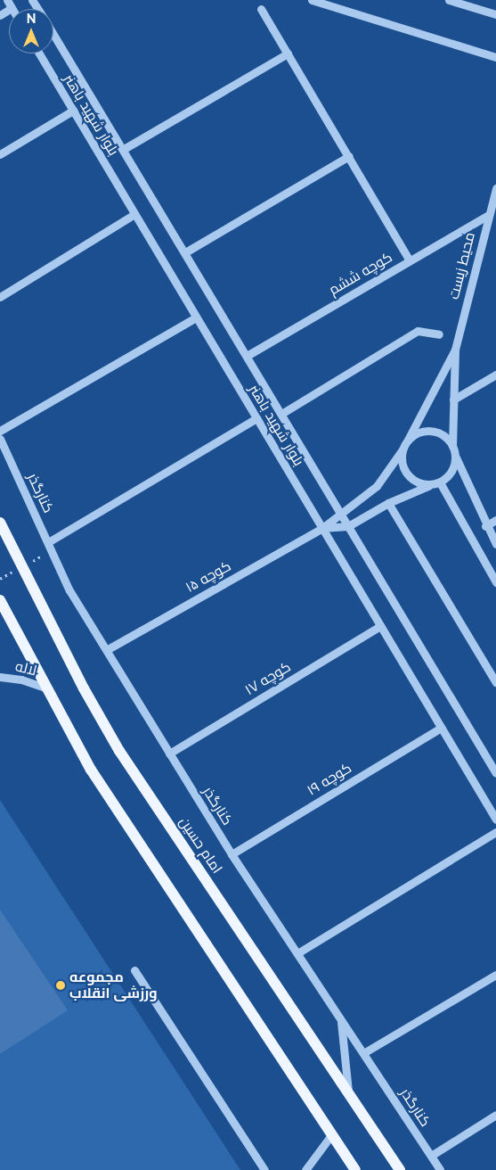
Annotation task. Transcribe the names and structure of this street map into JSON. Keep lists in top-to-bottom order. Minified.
{"streets":{"main road":["امام حسین"],"street":["بلوار شهید باهنر","محیط زیست","کوچه ششم","کنارگذر","کوچه ۱۵","لاله","کوچه ۱۷","کوچه ۱۹"]},"crossings":[["بلوار شهید باهنر","کوچه ششم"],["بلوار شهید باهنر","کوچه ۱۵"],["بلوار شهید باهنر","کوچه ۱۷"],["بلوار شهید باهنر","کوچه ۱۹"],["محیط زیست","کوچه ششم"],["محیط زیست","کوچه ۱۵"],["کنارگذر","کوچه ۱۵"],["کنارگذر","کوچه ۱۷"],["کنارگذر","کوچه ۱۹"]],"places":["مجموعه ورزشی انقلاب"],"north":"top"}
